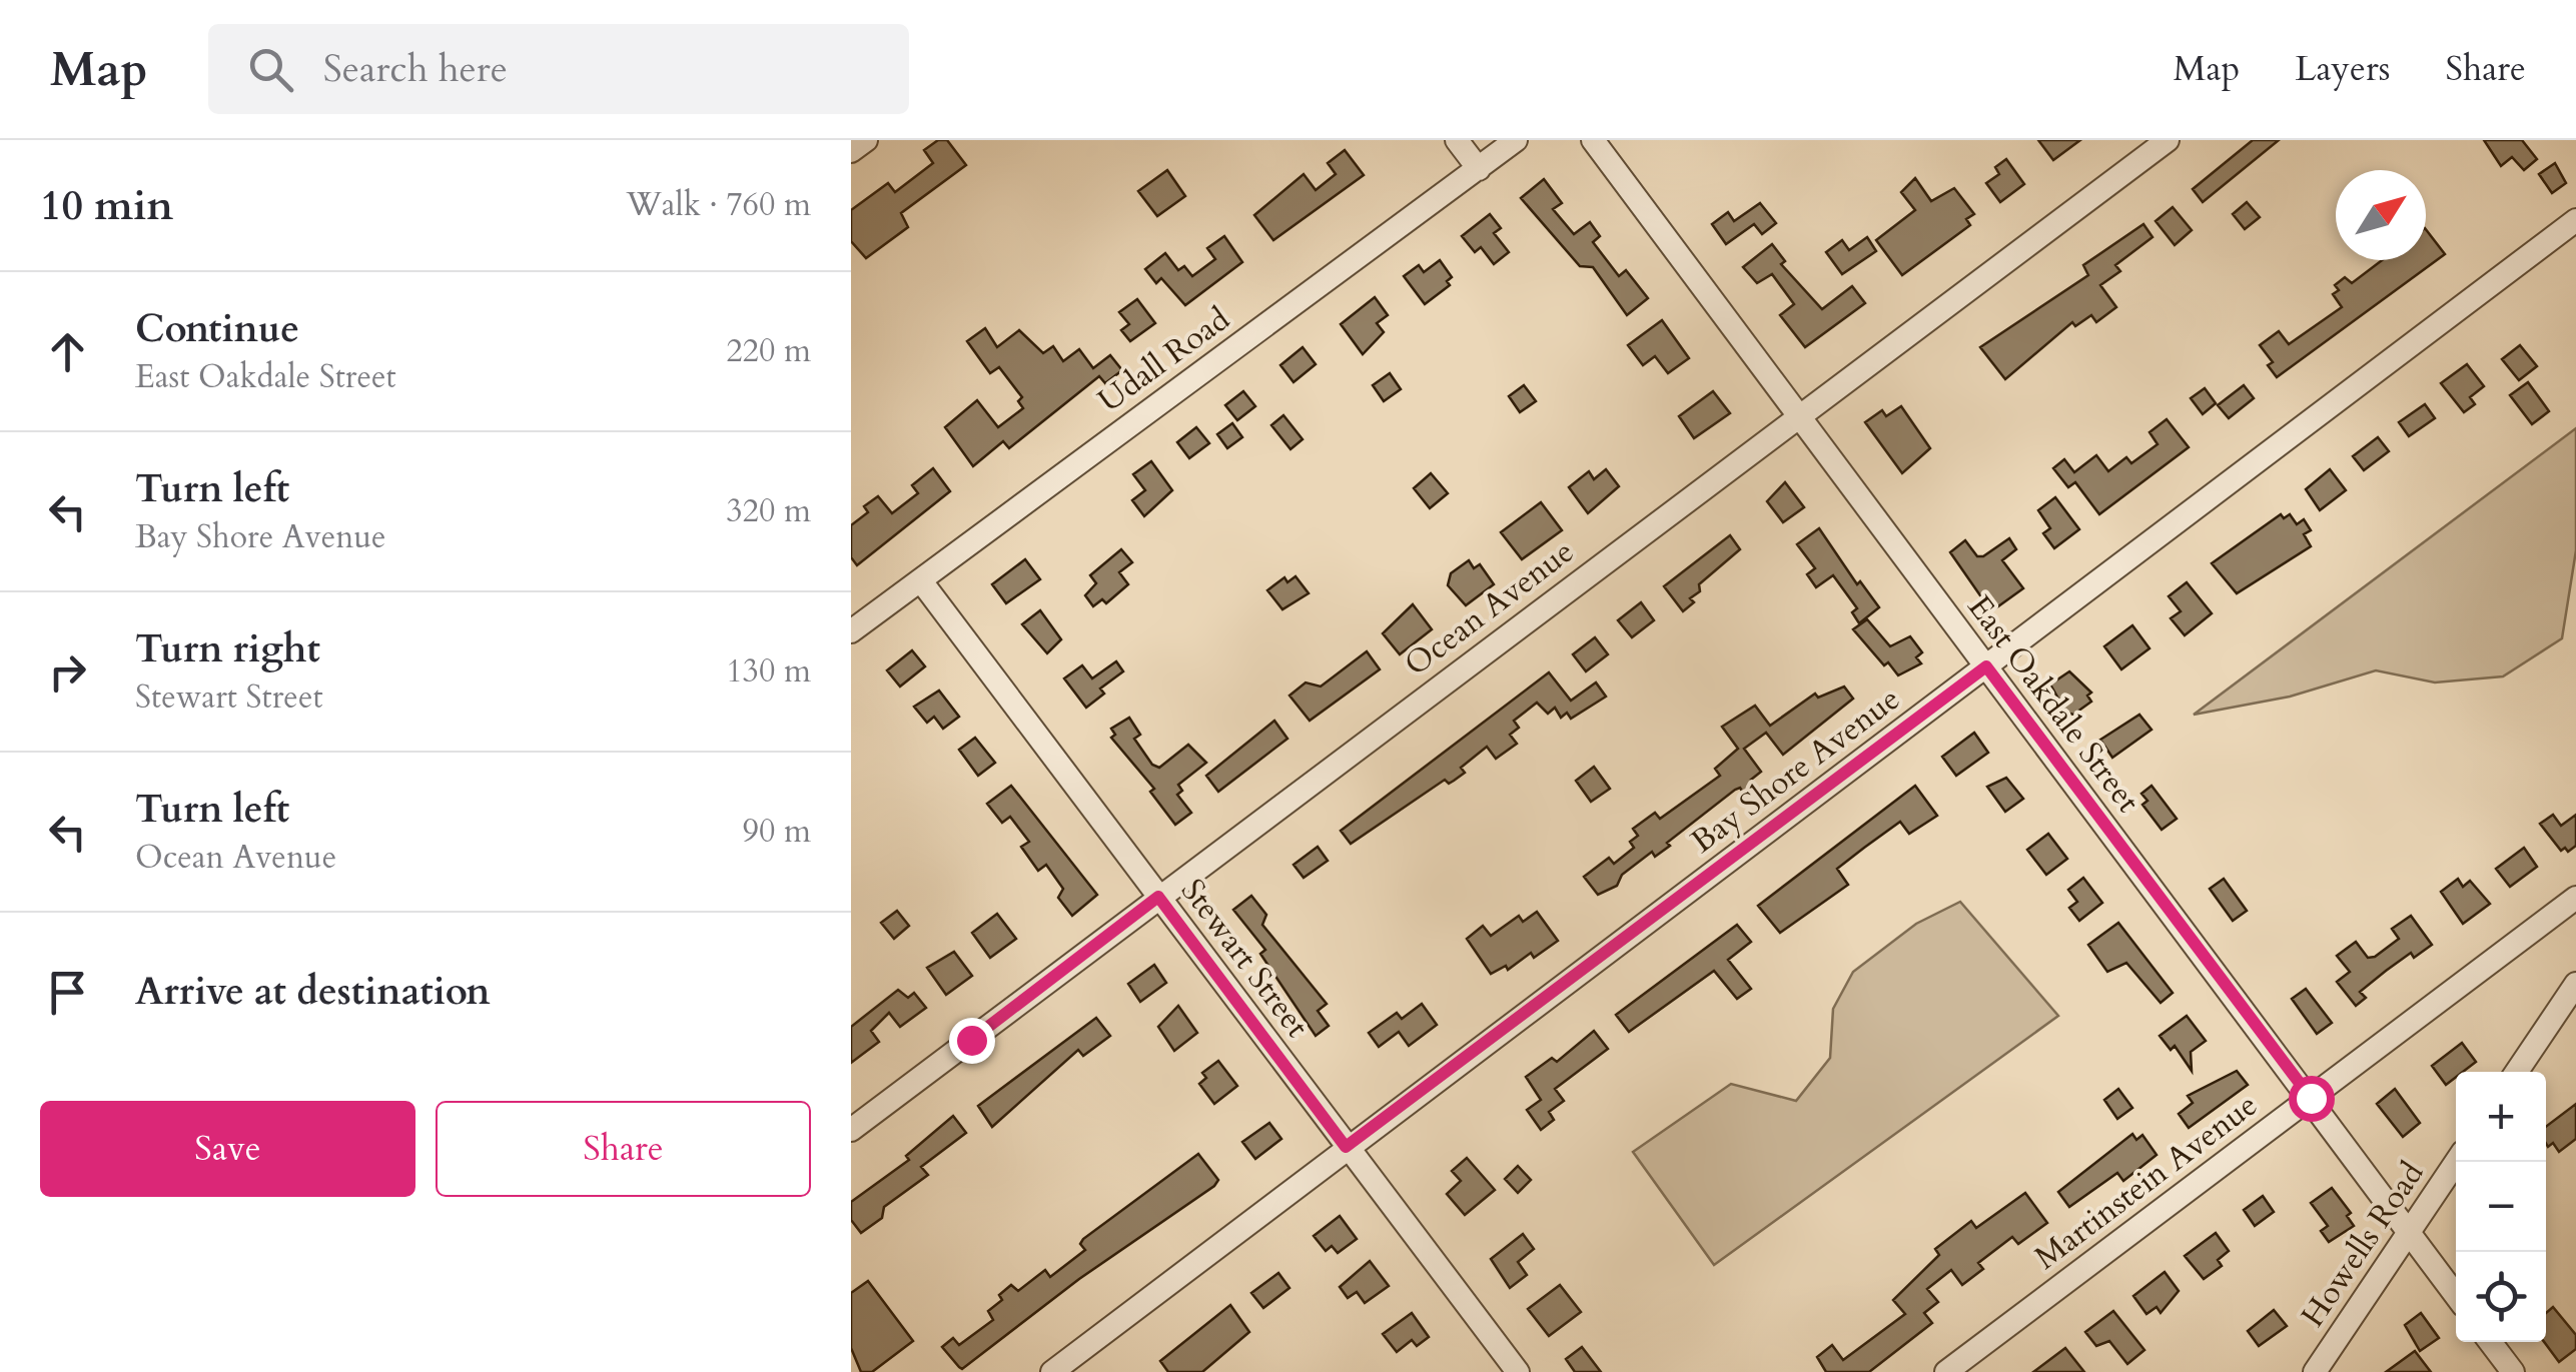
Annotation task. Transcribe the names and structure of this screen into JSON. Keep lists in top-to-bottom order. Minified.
{"streets":{"street":["Udall Road","Ocean Avenue","East Oakdale Street","Bay Shore Avenue","Stewart Street","Martinstein Avenue","Howells Road"]},"crossings":[["Udall Road","Stewart Street"],["Ocean Avenue","East Oakdale Street"],["Ocean Avenue","Stewart Street"],["East Oakdale Street","Bay Shore Avenue"],["East Oakdale Street","Martinstein Avenue"],["East Oakdale Street","Howells Road"],["Bay Shore Avenue","Stewart Street"]],"north":"top right","page":{"header":"Map","search":"Search here","nav":["Map","Layers","Share"],"heading":["10 min","Walk · 760 m"],"list":[["Continue","East Oakdale Street","220 m"],["Turn left","Bay Shore Avenue","320 m"],["Turn right","Stewart Street","130 m"],["Turn left","Ocean Avenue","90 m"],"Arrive at destination"],"buttons":["Save","Share"],"map_buttons":["+","−"]}}
